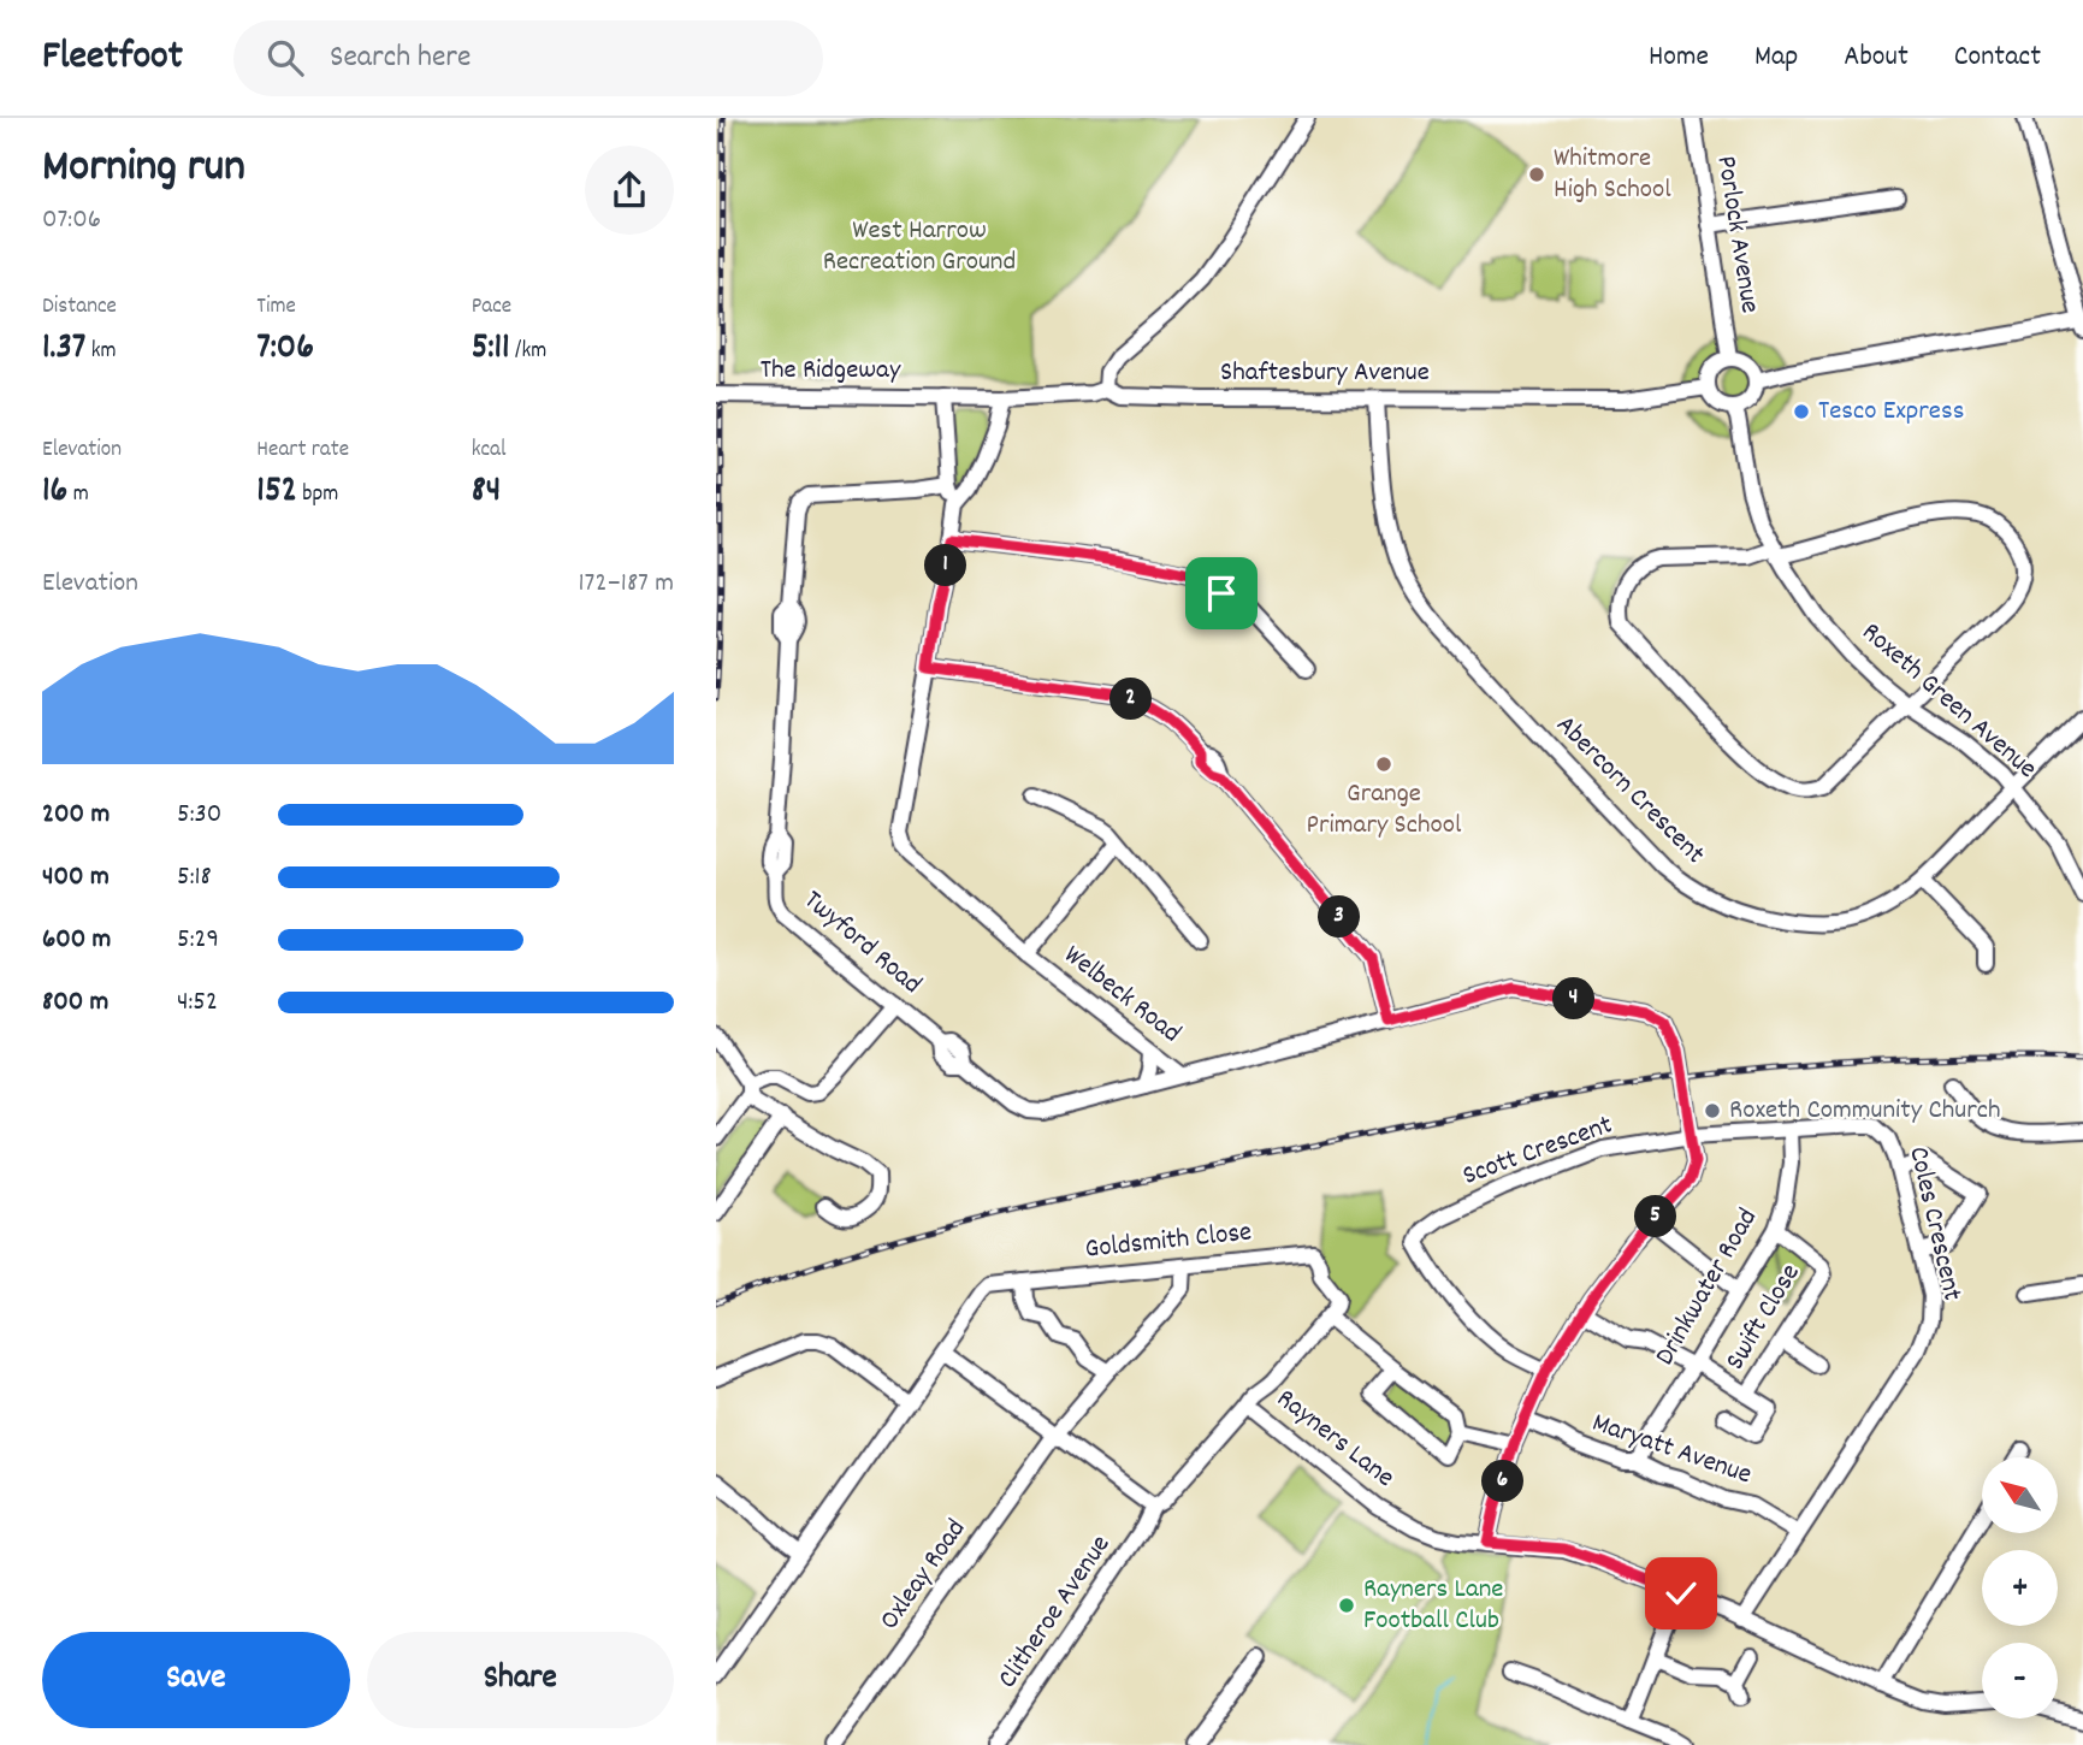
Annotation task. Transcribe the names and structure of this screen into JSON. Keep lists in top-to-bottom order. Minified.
{"streets":{"street":["Porlock Avenue","The Ridgeway","Shaftesbury Avenue","Roxeth Green Avenue","Abercorn Crescent","Twyford Road","Welbeck Road","Scott Crescent","Coles Crescent","Goldsmith Close","Drinkwater Road","Swift Close","Rayners Lane","Maryatt Avenue","Oxleay Road","Clitheroe Avenue"]},"crossings":[["Porlock Avenue","Shaftesbury Avenue"],["Porlock Avenue","Roxeth Green Avenue"],["The Ridgeway","Shaftesbury Avenue"],["The Ridgeway","Welbeck Road"],["Shaftesbury Avenue","Roxeth Green Avenue"],["Shaftesbury Avenue","Abercorn Crescent"],["Shaftesbury Avenue","Welbeck Road"],["Roxeth Green Avenue","Abercorn Crescent"],["Twyford Road","Welbeck Road"],["Welbeck Road","Scott Crescent"],["Welbeck Road","Coles Crescent"],["Welbeck Road","Swift Close"],["Welbeck Road","Rayners Lane"],["Welbeck Road","Maryatt Avenue"],["Scott Crescent","Coles Crescent"],["Coles Crescent","Drinkwater Road"],["Coles Crescent","Rayners Lane"],["Coles Crescent","Maryatt Avenue"],["Goldsmith Close","Oxleay Road"],["Drinkwater Road","Swift Close"],["Drinkwater Road","Maryatt Avenue"],["Rayners Lane","Clitheroe Avenue"]],"parks":["West Harrow Recreation Ground"],"places":["Whitmore High School","Tesco Express","Grange Primary School","Roxeth Community Church","Rayners Lane Football Club"],"north":"top left","page":{"header":"Fleetfoot","search":"Search here","nav":["Home","Map","About","Contact"],"heading":["Morning run","07:06"],"stats":[["Distance","1.37 km"],["Time","7:06"],["Pace","5:11 /km"],["Elevation","16 m"],["Heart rate","152 bpm"],["kcal","84"]],"pins":["1","2","3","4","5","6"],"chart":["Elevation","172–187 m"],"list":[{"name":"200 m","note":"5:30"},{"name":"400 m","note":"5:18"},{"name":"600 m","note":"5:29"},{"name":"800 m","note":"4:52"}],"map_buttons":["+","−"],"buttons":["Save","Share"]}}
